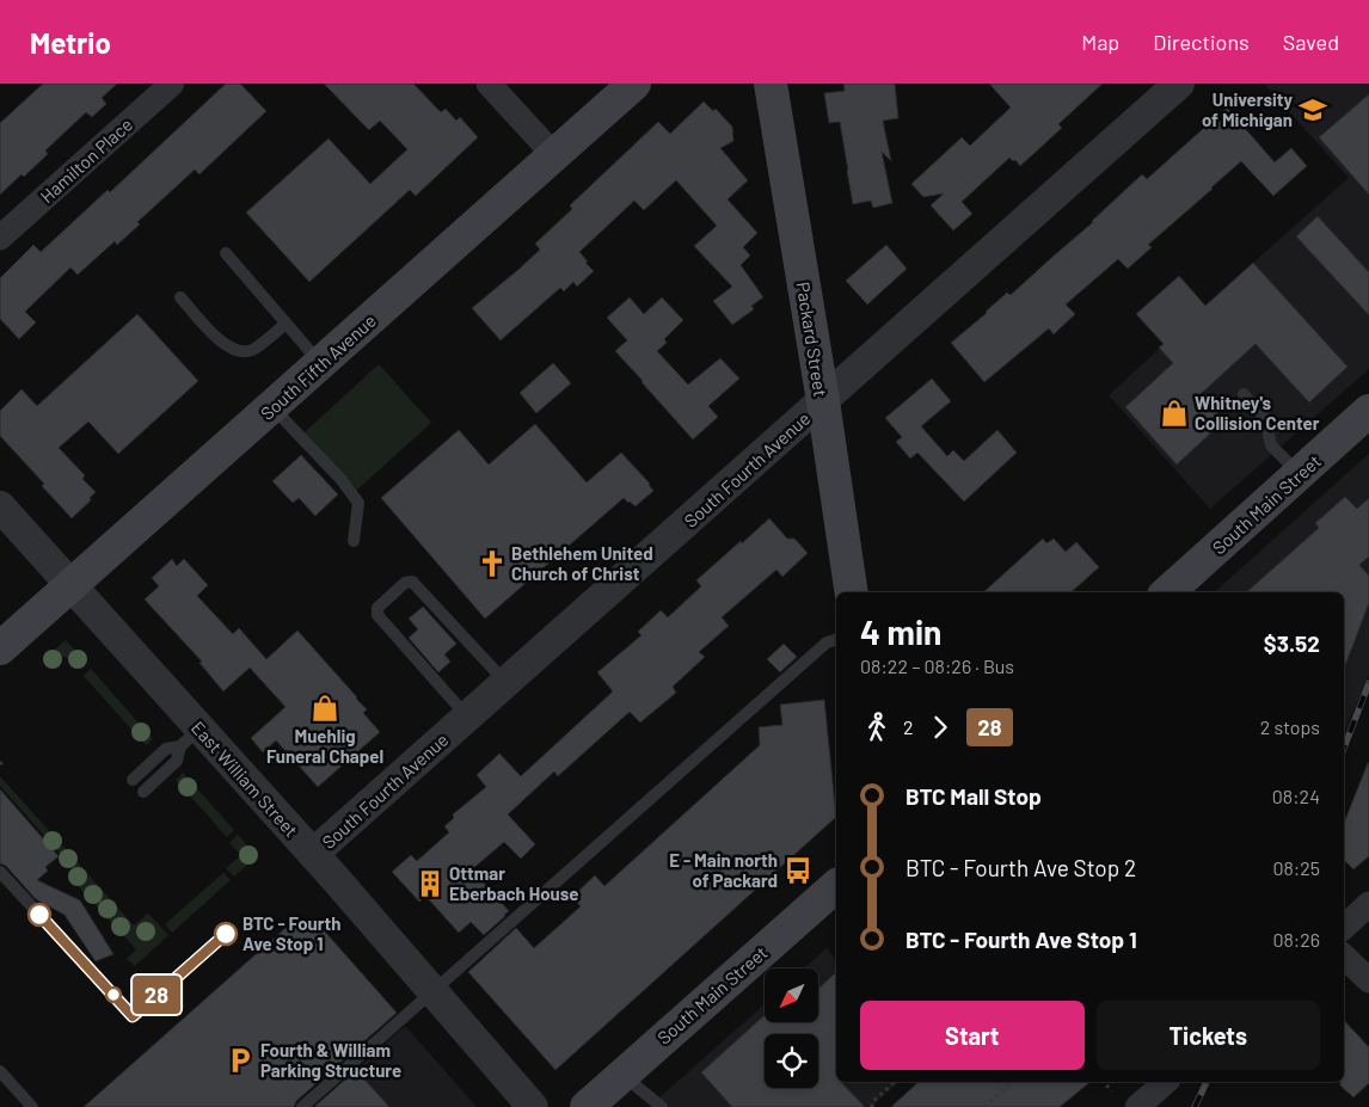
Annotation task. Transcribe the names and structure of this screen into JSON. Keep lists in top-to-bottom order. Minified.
{"streets":{"main road":["Packard Street","South Fifth Avenue","South Main Street"],"street":["Hamilton Place","South Fourth Avenue","East William Street"]},"crossings":[["Packard Street","South Fourth Avenue"],["South Fifth Avenue","East William Street"],["South Fourth Avenue","East William Street"]],"places":{"school or university":["University of Michigan"],"shop":["Whitney's Collision Center","Muehlig Funeral Chapel"],"church":["Bethlehem United Church of Christ"],"bus stop":["E - Main north of Packard"],"building":["Ottmar Eberbach House"],"other":["BTC - Fourth Ave Stop 1"],"parking":["Fourth & William Parking Structure"]},"lines":["bus line 28"],"north":"bottom left","page":{"header":"Metrio","nav":["Map","Directions","Saved"],"on_map":"28","heading":["4 min","08:22 – 08:26 · Bus","$3.52"],"legs":["2","28","2 stops"],"list":[{"name":"BTC Mall Stop","value":"08:24"},{"name":"BTC - Fourth Ave Stop 2","value":"08:25"},{"name":"BTC - Fourth Ave Stop 1","value":"08:26"}],"buttons":["Start","Tickets"]}}
